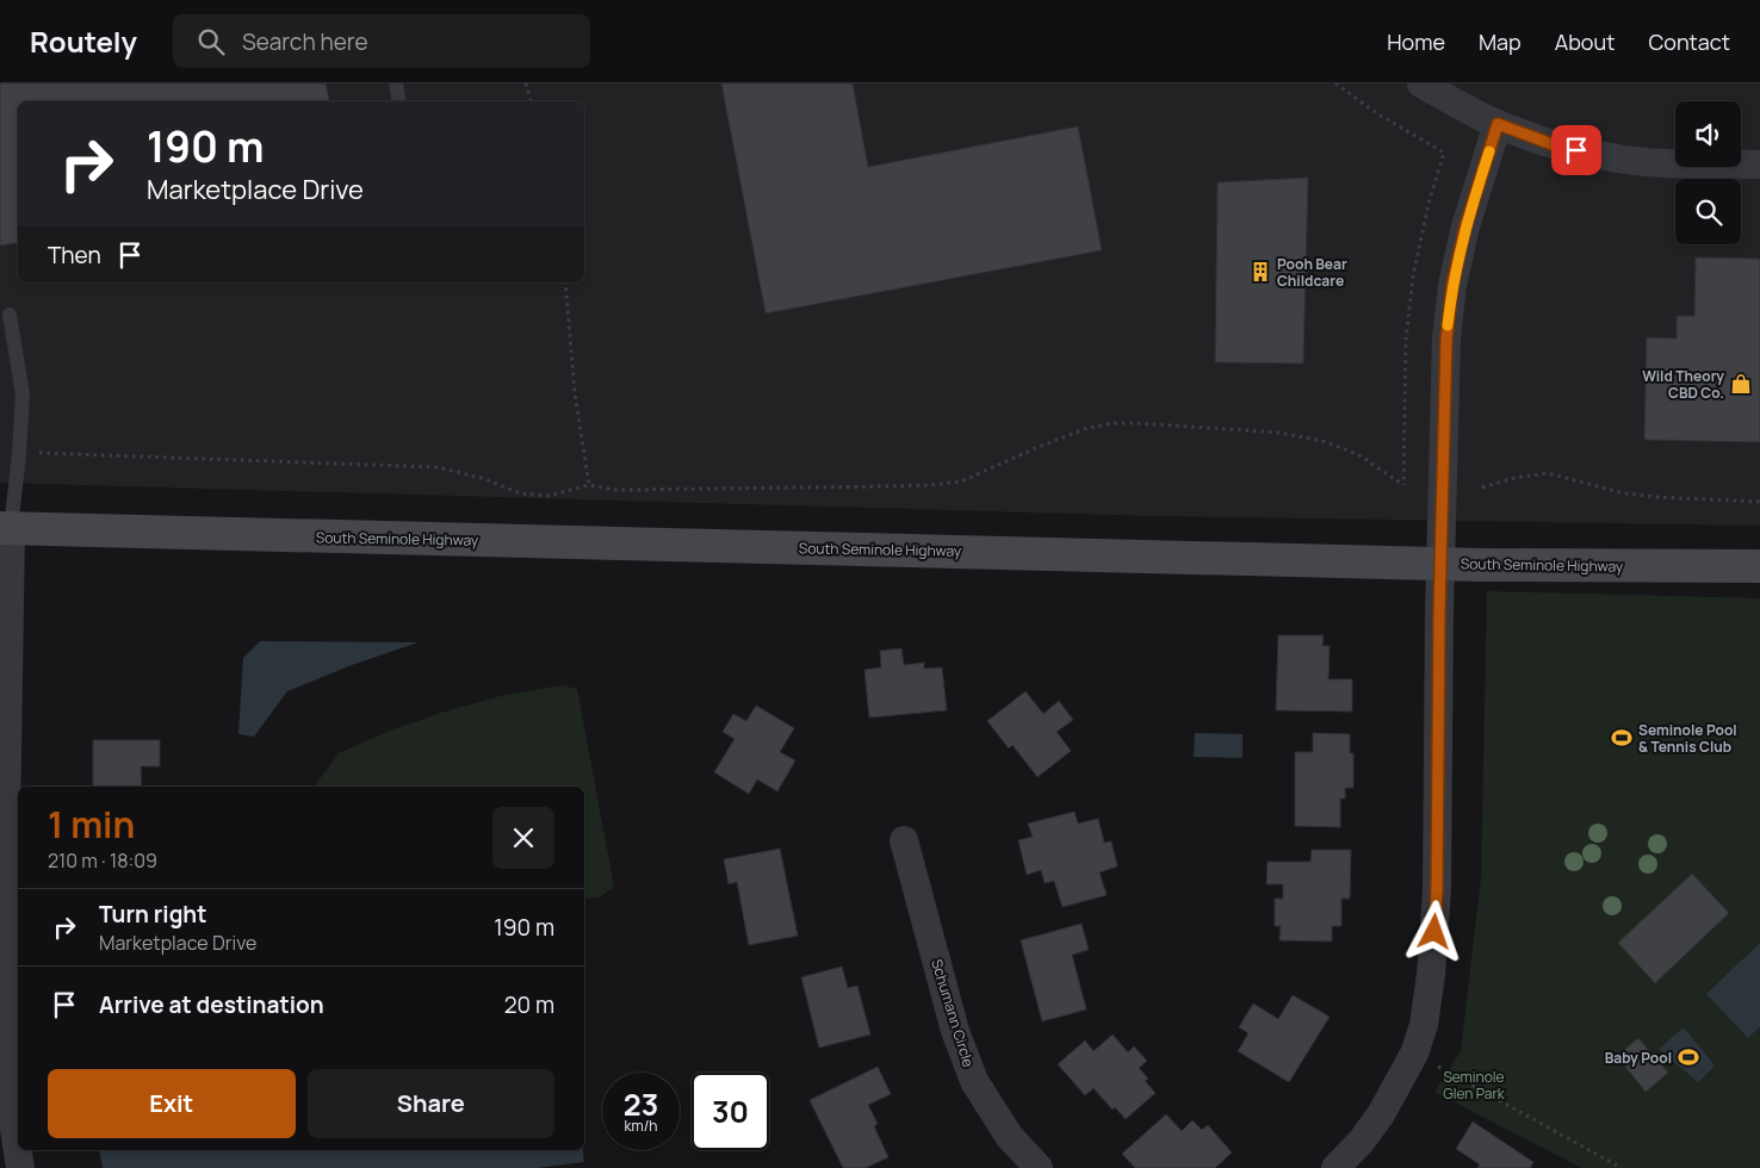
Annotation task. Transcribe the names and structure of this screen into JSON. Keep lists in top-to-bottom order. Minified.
{"streets":{"street":["South Seminole Highway","Schumann Circle"]},"parks":["Seminole Glen Park"],"places":{"building":["Pooh Bear Childcare"],"shop":["Wild Theory CBD Co."],"sports":["Seminole Pool & Tennis Club","Baby Pool"]},"page":{"header":"Routely","search":"Search here","nav":["Home","Map","About","Contact"],"turn":["190 m","Marketplace Drive"],"then":"Then","heading":["1 min","210 m · 18:09"],"list":[{"name":"Turn right","note":"Marketplace Drive","value":"190 m"},{"name":"Arrive at destination","value":"20 m"}],"buttons":["Exit","Share"],"speed":"23 km/h","limit":"30"}}
